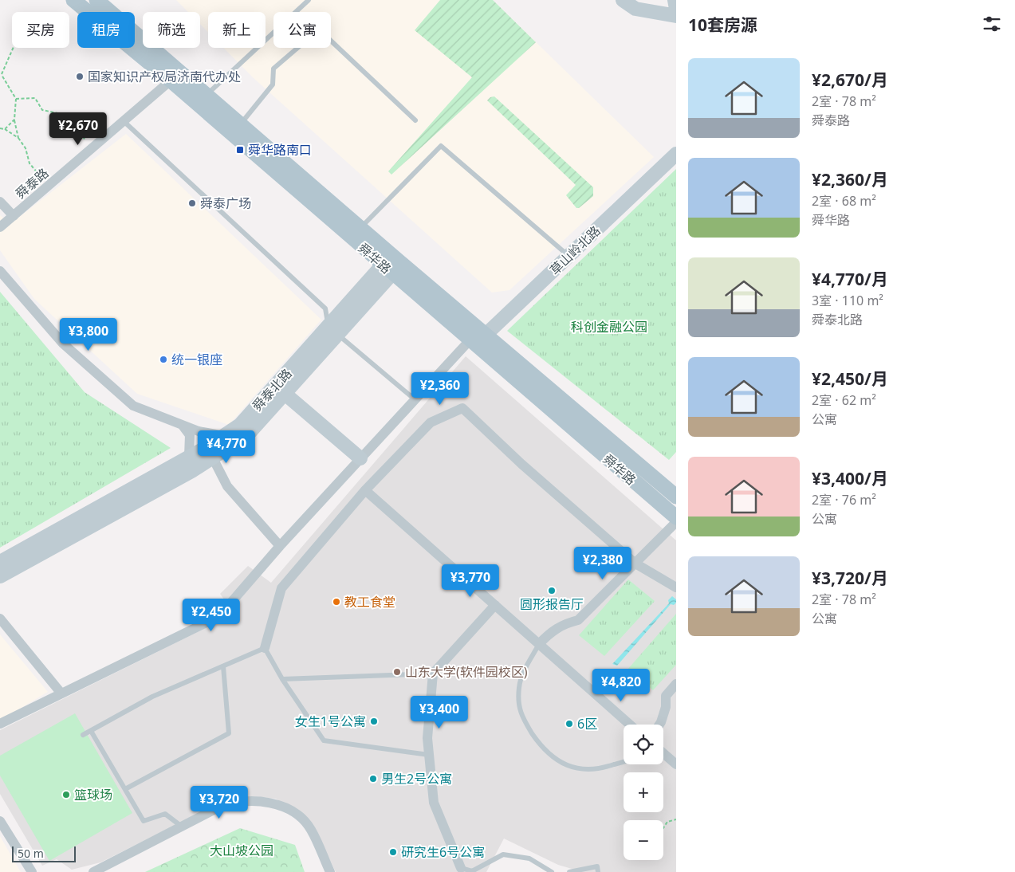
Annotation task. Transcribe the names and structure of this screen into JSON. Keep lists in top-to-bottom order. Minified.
{"streets":{"main road":["草山岭北路","舜华路","舜泰北路"],"street":["舜泰路"]},"crossings":[["舜泰路","舜华路"],["草山岭北路","舜华路"],["舜华路","舜泰北路"]],"parks":["科创金融公园","大山坡公园"],"places":{"other":["国家知识产权局济南代办处","舜泰广场","统一银座","圆形报告厅","教工食堂","山东大学(软件园校区)","女生1号公寓","6区","男生2号公寓","篮球场","研究生6号公寓"],"transit":["舜华路南口"]},"scale_bar":"50 m","page":{"heading":"10套房源","chip":["买房","租房","筛选","新上","公寓"],"list":[{"name":"¥2,670/月","note":"2室 · 78 m² · 舜泰路"},{"name":"¥2,360/月","note":"2室 · 68 m² · 舜华路"},{"name":"¥4,770/月","note":"3室 · 110 m² · 舜泰北路"},{"name":"¥2,450/月","note":"2室 · 62 m² · 公寓"},{"name":"¥3,400/月","note":"2室 · 76 m² · 公寓"},{"name":"¥3,720/月","note":"2室 · 78 m² · 公寓"}],"price":["¥2,670","¥3,800","¥2,360","¥4,770","¥2,380","¥3,770","¥2,450","¥4,820","¥3,400","¥3,720"],"map_buttons":["+","−"],"scale":"50 m"}}
